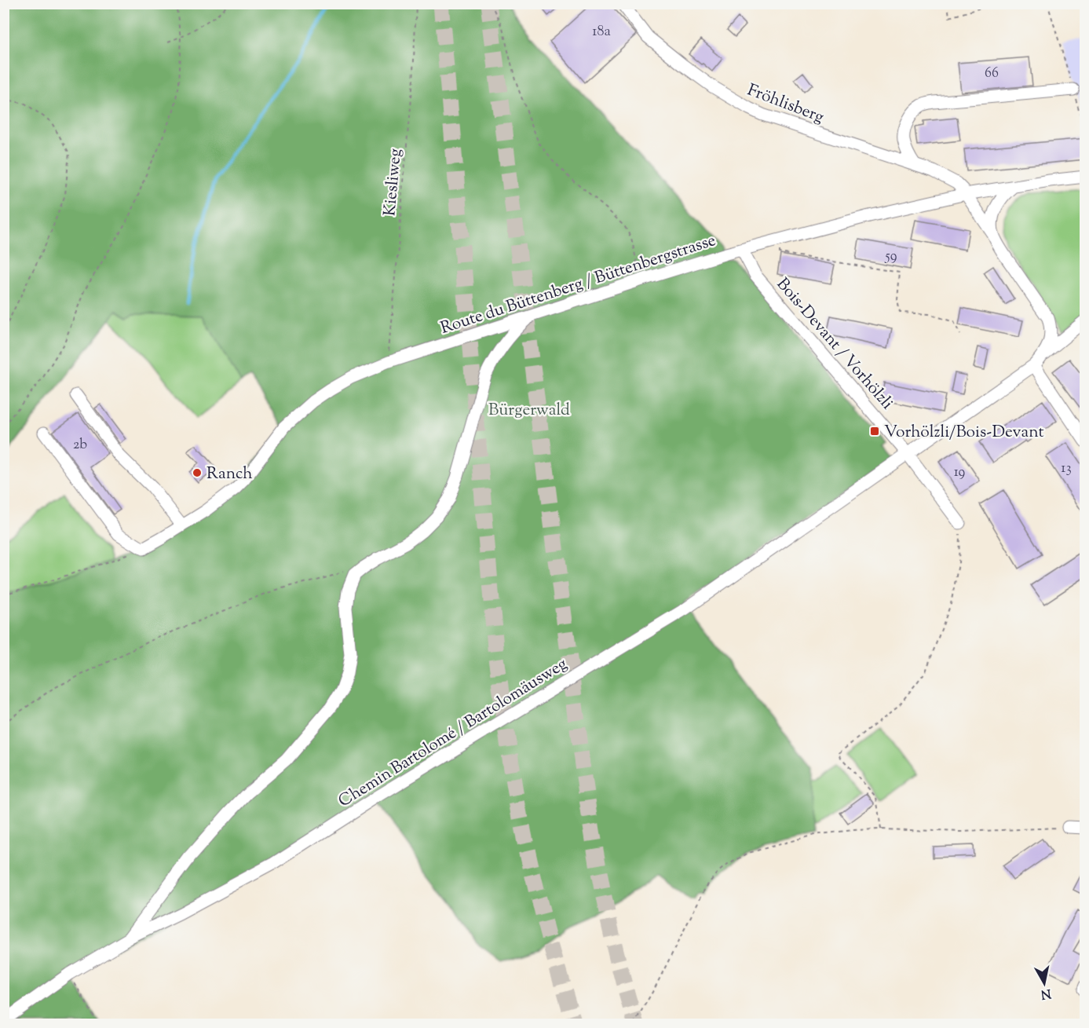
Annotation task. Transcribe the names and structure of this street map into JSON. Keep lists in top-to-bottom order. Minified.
{"streets":{"street":["Fröhlisberg","Route du Büttenberg / Büttenbergstrasse","Bois-Devant / Vorhölzli","Chemin Bartolomé / Bartolomäusweg"],"path":["Kiesliweg"]},"crossings":[["Fröhlisberg","Route du Büttenberg / Büttenbergstrasse"],["Fröhlisberg","Chemin Bartolomé / Bartolomäusweg"],["Kiesliweg","Route du Büttenberg / Büttenbergstrasse"],["Route du Büttenberg / Büttenbergstrasse","Bois-Devant / Vorhölzli"],["Bois-Devant / Vorhölzli","Chemin Bartolomé / Bartolomäusweg"]],"parks":["Bürgerwald"],"places":{"transit":["Vorhölzli/Bois-Devant"],"other":["Ranch"]},"house_numbers":["18a","66","59","2b","13","19"],"north":"bottom"}
